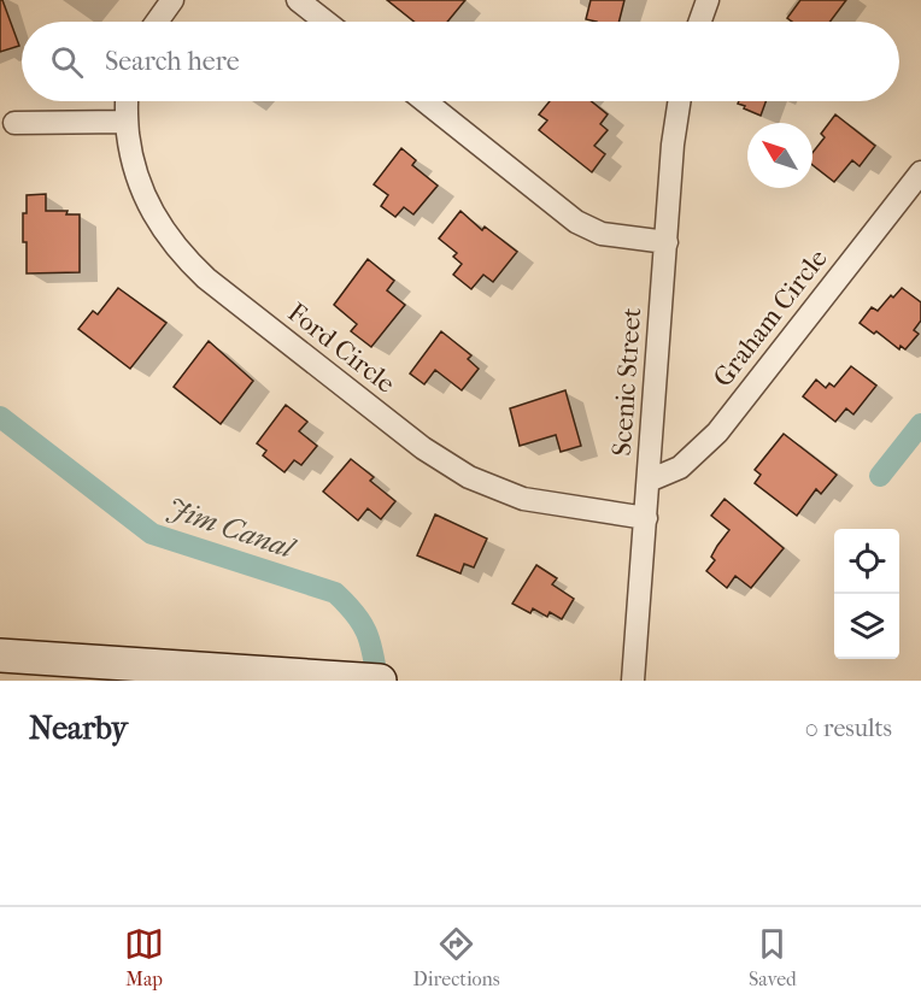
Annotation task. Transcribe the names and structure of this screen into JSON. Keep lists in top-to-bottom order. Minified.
{"streets":{"street":["Graham Circle","Ford Circle","Scenic Street"]},"crossings":[["Graham Circle","Scenic Street"],["Ford Circle","Scenic Street"]],"water":["Jim Canal"],"north":"top left","page":{"search":"Search here","heading":["Nearby","0 results"],"nav":["Map","Directions","Saved"]}}
